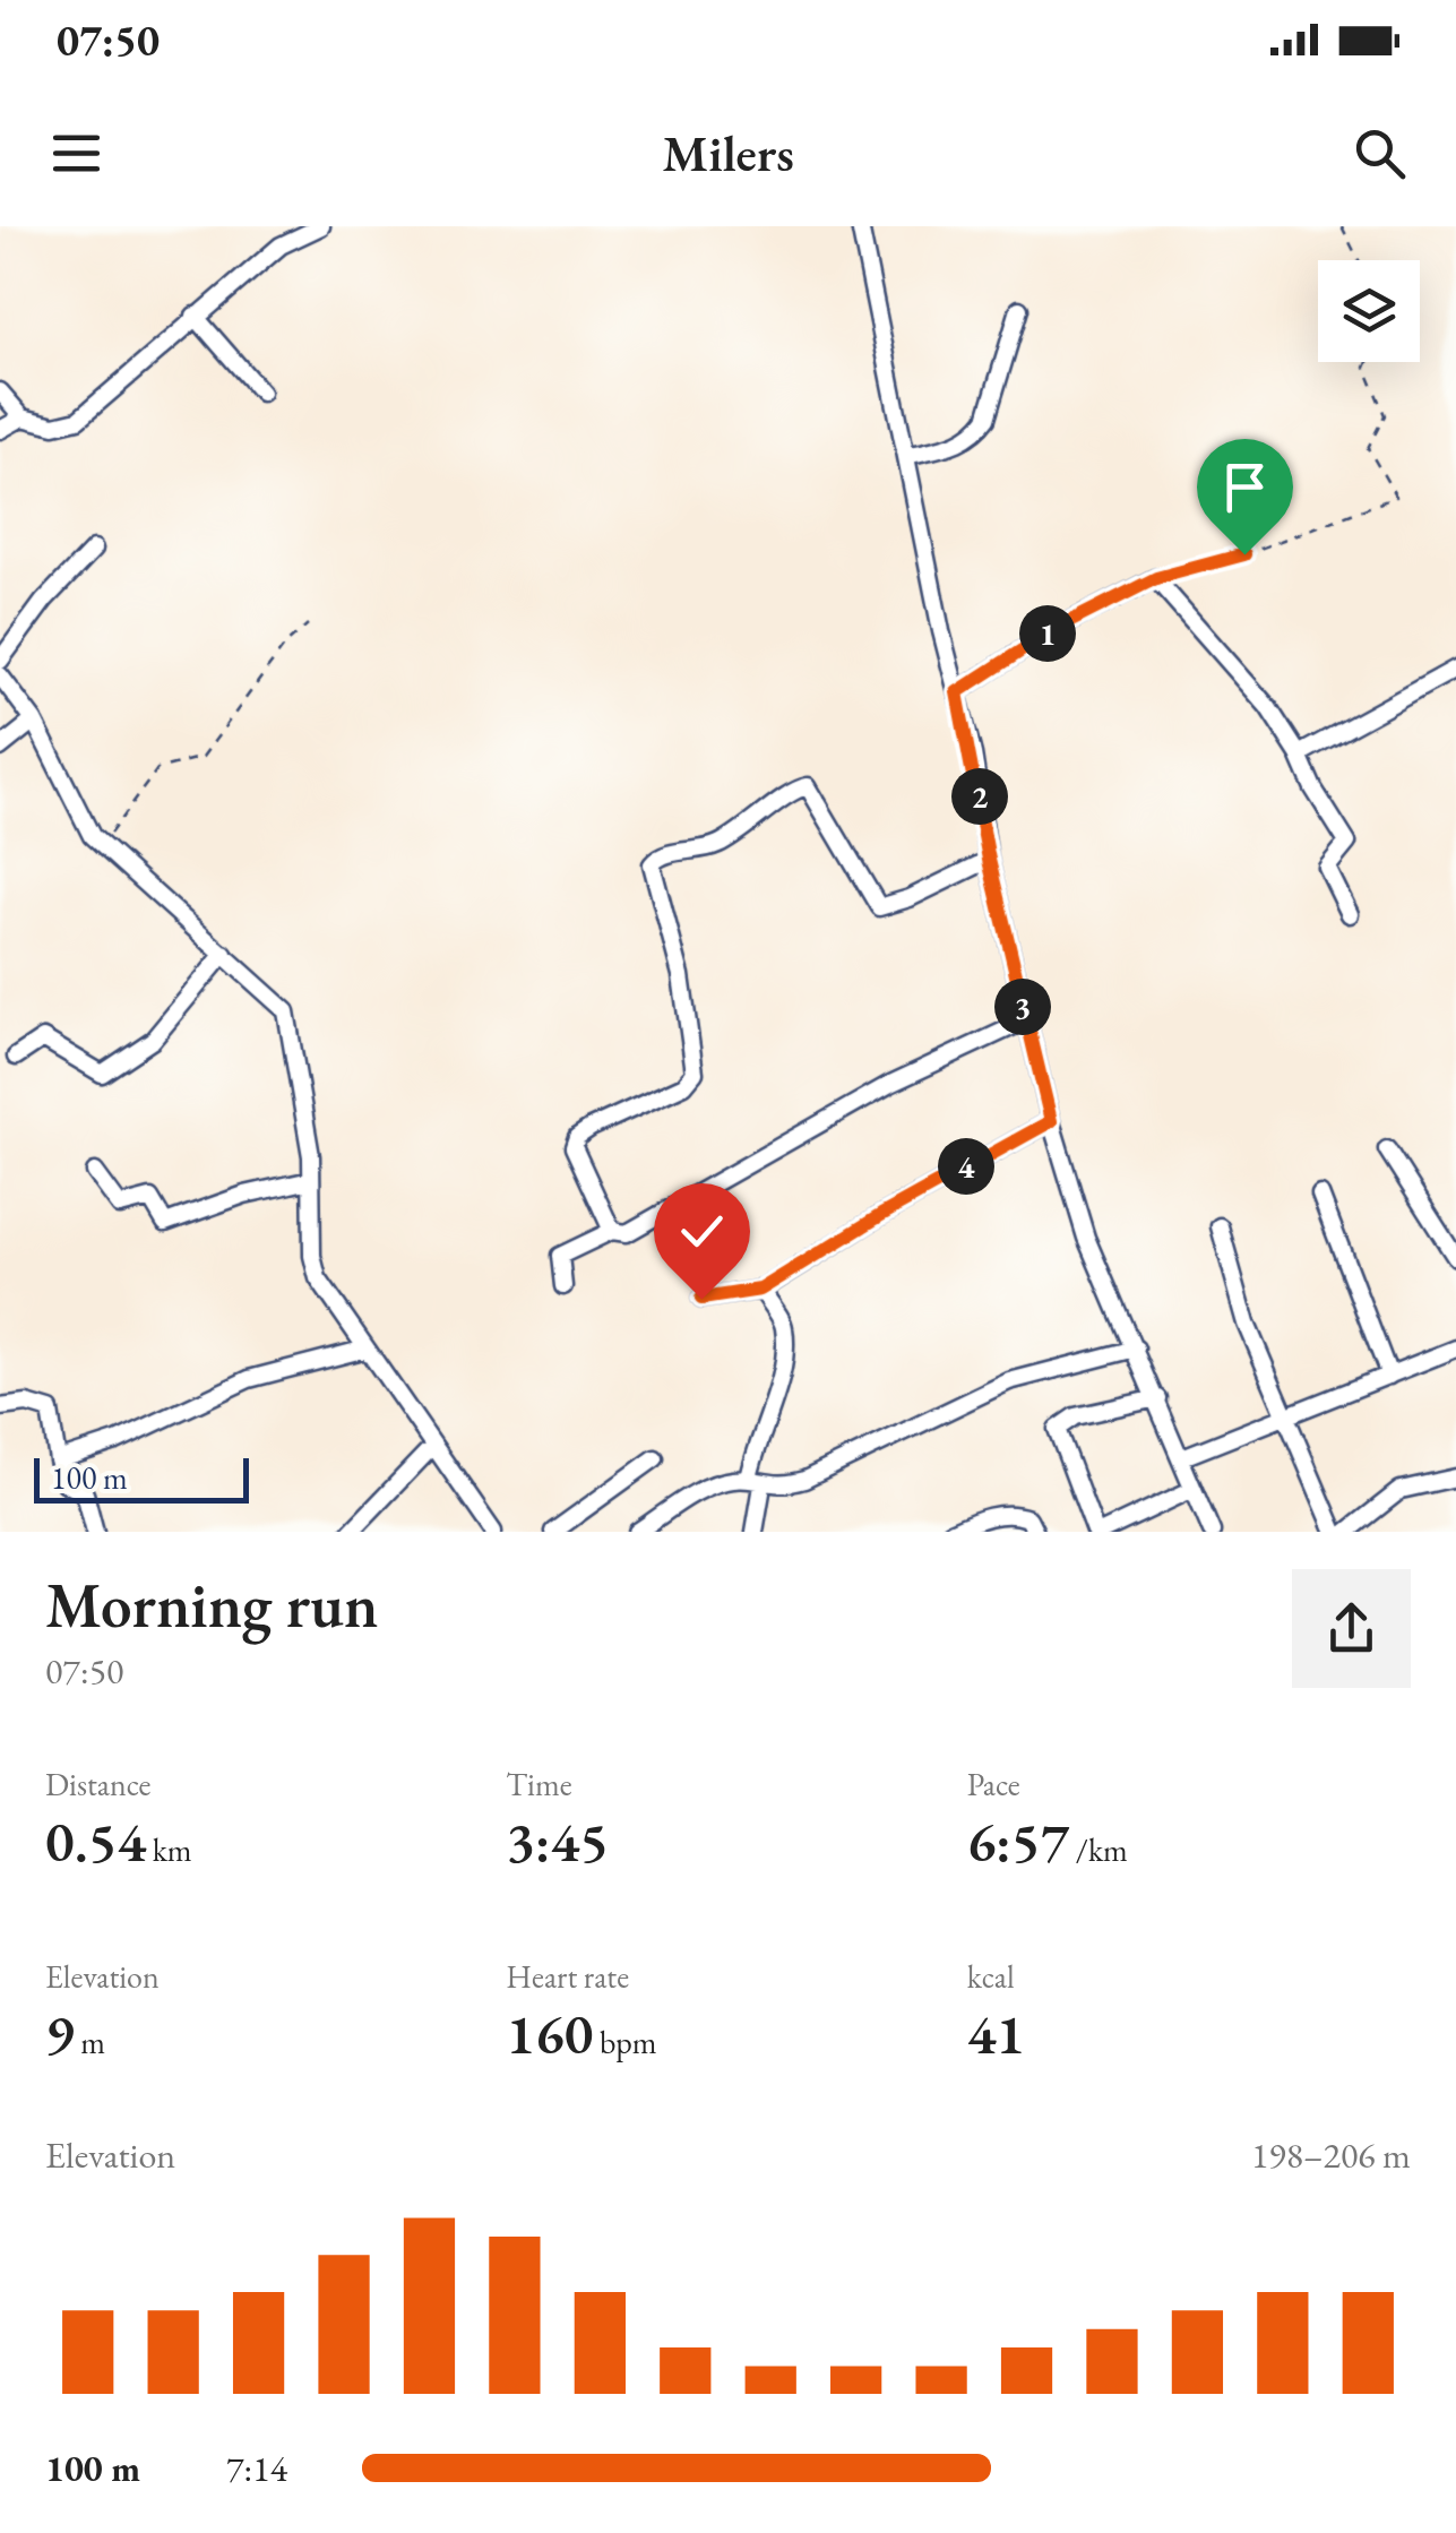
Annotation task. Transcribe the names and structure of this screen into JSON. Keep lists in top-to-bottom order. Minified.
{"scale_bar":"100 m","page":{"status":"07:50","header":"Milers","pins":["1","2","3","4"],"scale":"100 m","heading":["Morning run","07:50"],"stats":[["Distance","0.54 km"],["Time","3:45"],["Pace","6:57 /km"],["Elevation","9 m"],["Heart rate","160 bpm"],["kcal","41"]],"chart":["Elevation","198–206 m"],"list":[{"name":"100 m","note":"7:14"}]}}
